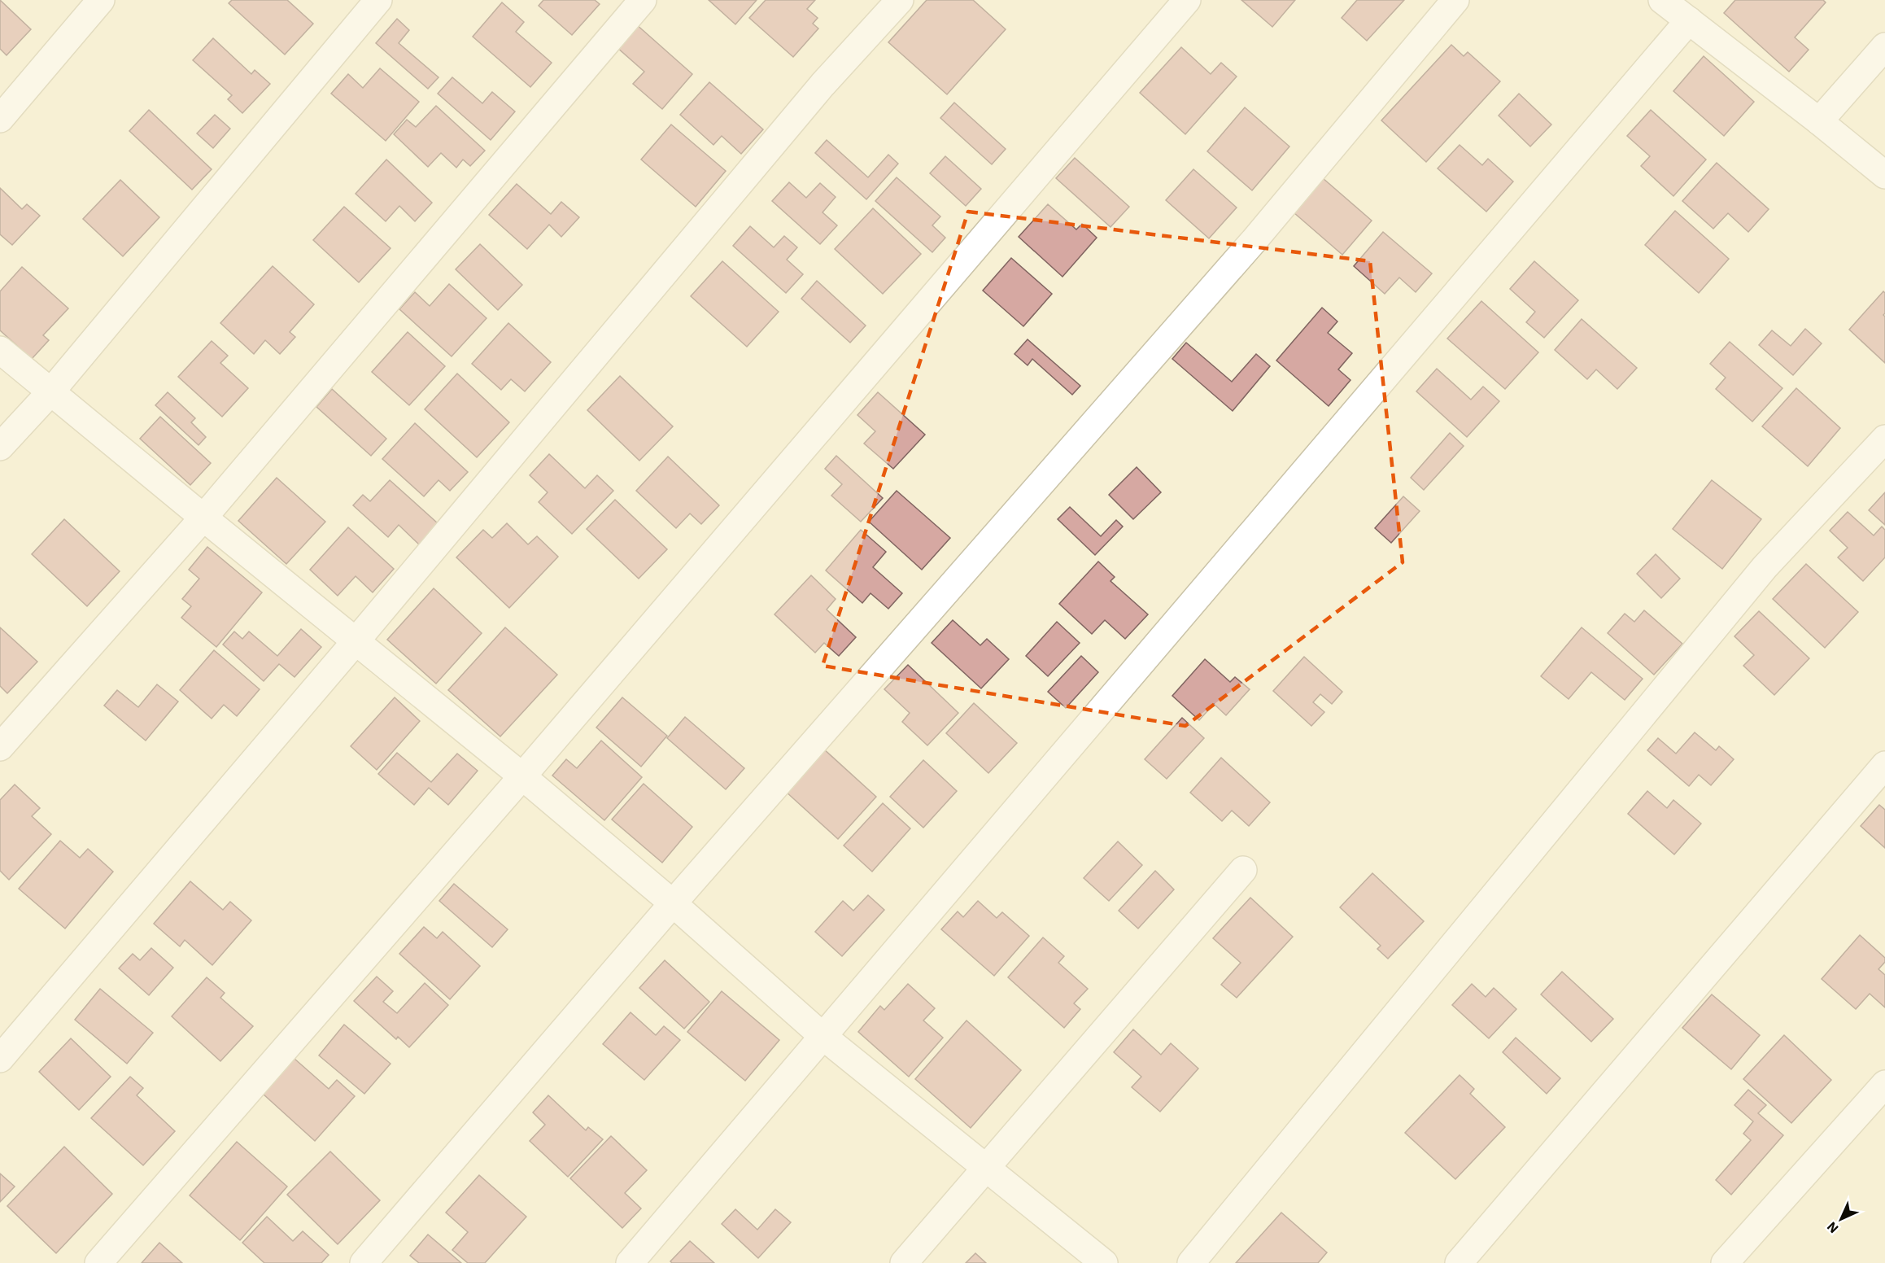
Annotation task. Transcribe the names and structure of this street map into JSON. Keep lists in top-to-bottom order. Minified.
{"north":"bottom left"}
